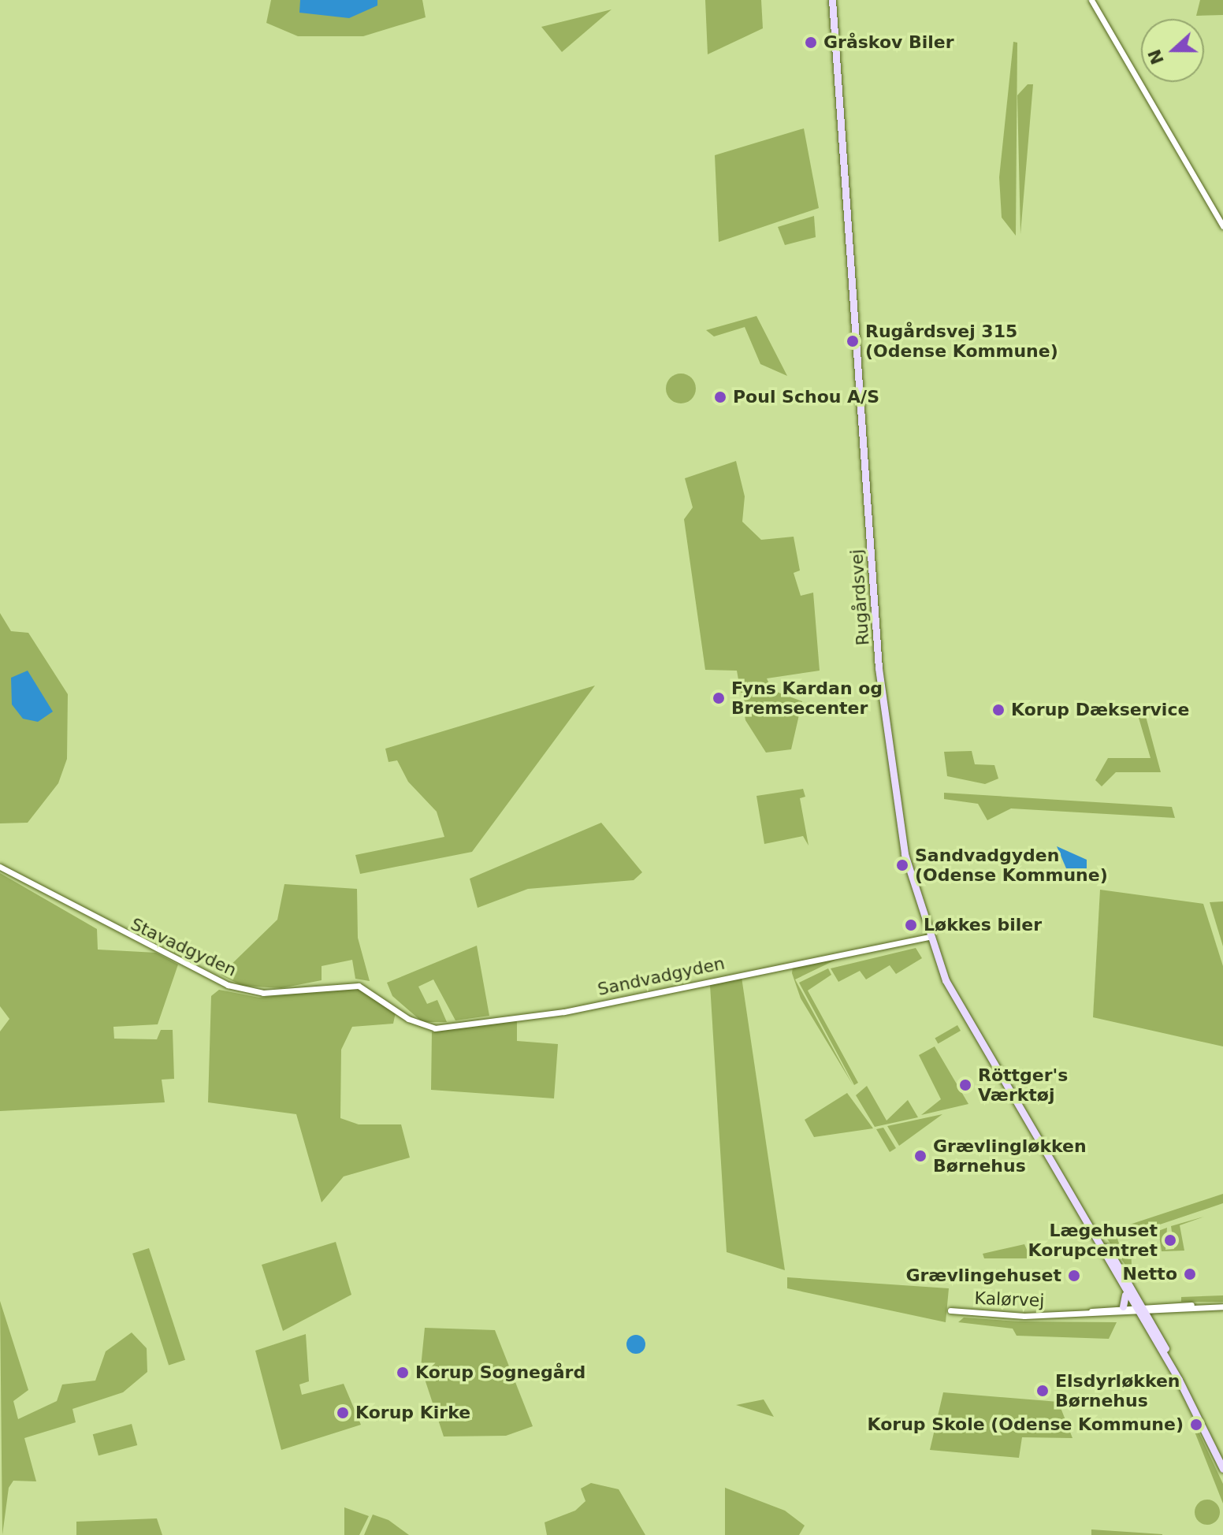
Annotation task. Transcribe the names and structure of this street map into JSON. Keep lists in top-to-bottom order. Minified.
{"streets":{"main road":["Rugårdsvej"],"street":["Stavadgyden","Sandvadgyden","Kalørvej"]},"crossings":[["Rugårdsvej","Sandvadgyden"],["Rugårdsvej","Kalørvej"],["Stavadgyden","Sandvadgyden"]],"places":["Gråskov Biler","Rugårdsvej 315 (Odense Kommune)","Poul Schou A/S","Fyns Kardan og Bremsecenter","Korup Dækservice","Sandvadgyden (Odense Kommune)","Løkkes biler","Röttger's Værktøj","Grævlingløkken Børnehus","Lægehuset Korupcentret","Netto","Grævlingehuset","Korup Sognegård","Elsdyrløkken Børnehus","Korup Kirke","Korup Skole (Odense Kommune)"],"north":"left"}
